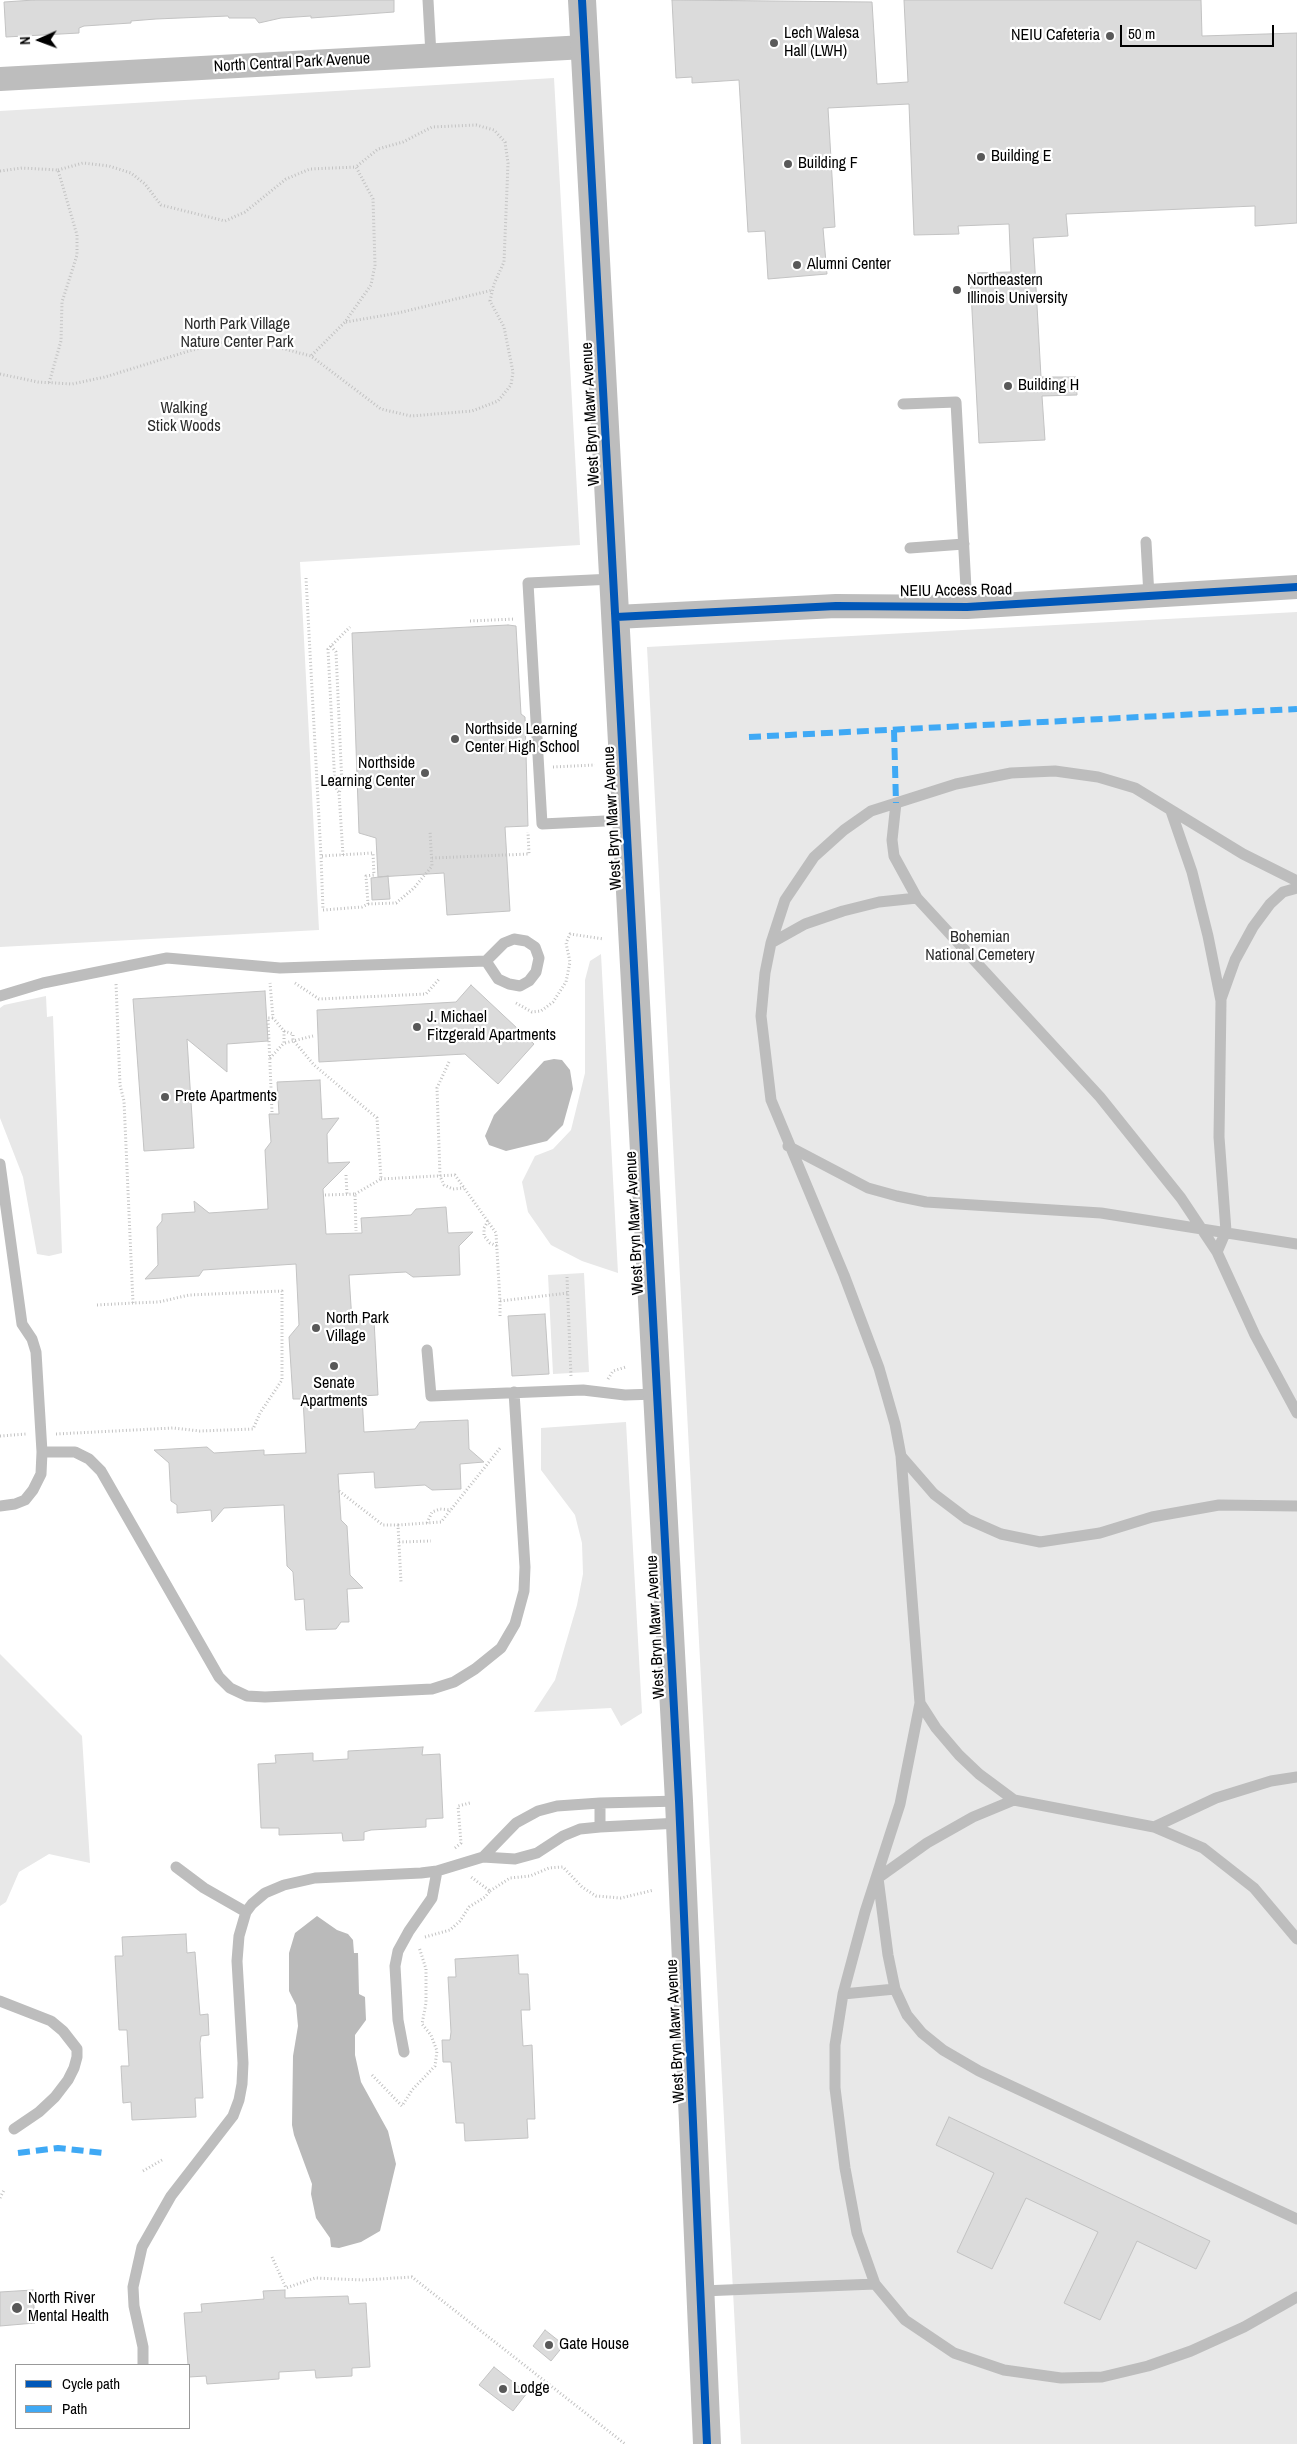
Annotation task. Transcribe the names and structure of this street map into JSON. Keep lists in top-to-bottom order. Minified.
{"streets":{"street":["North Central Park Avenue","West Bryn Mawr Avenue","NEIU Access Road"]},"crossings":[["North Central Park Avenue","West Bryn Mawr Avenue"],["West Bryn Mawr Avenue","NEIU Access Road"]],"parks":["North Park Village Nature Center Park","Walking Stick Woods","Bohemian National Cemetery"],"places":["NEIU Cafeteria","Lech Walesa Hall (LWH)","Building E","Building F","Alumni Center","Northeastern Illinois University","Building H","Northside Learning Center High School","Northside Learning Center","J. Michael Fitzgerald Apartments","Prete Apartments","North Park Village","Senate Apartments","North River Mental Health","Gate House","Lodge"],"legend":["Cycle path","Path"],"scale_bar":"50 m","north":"left"}
